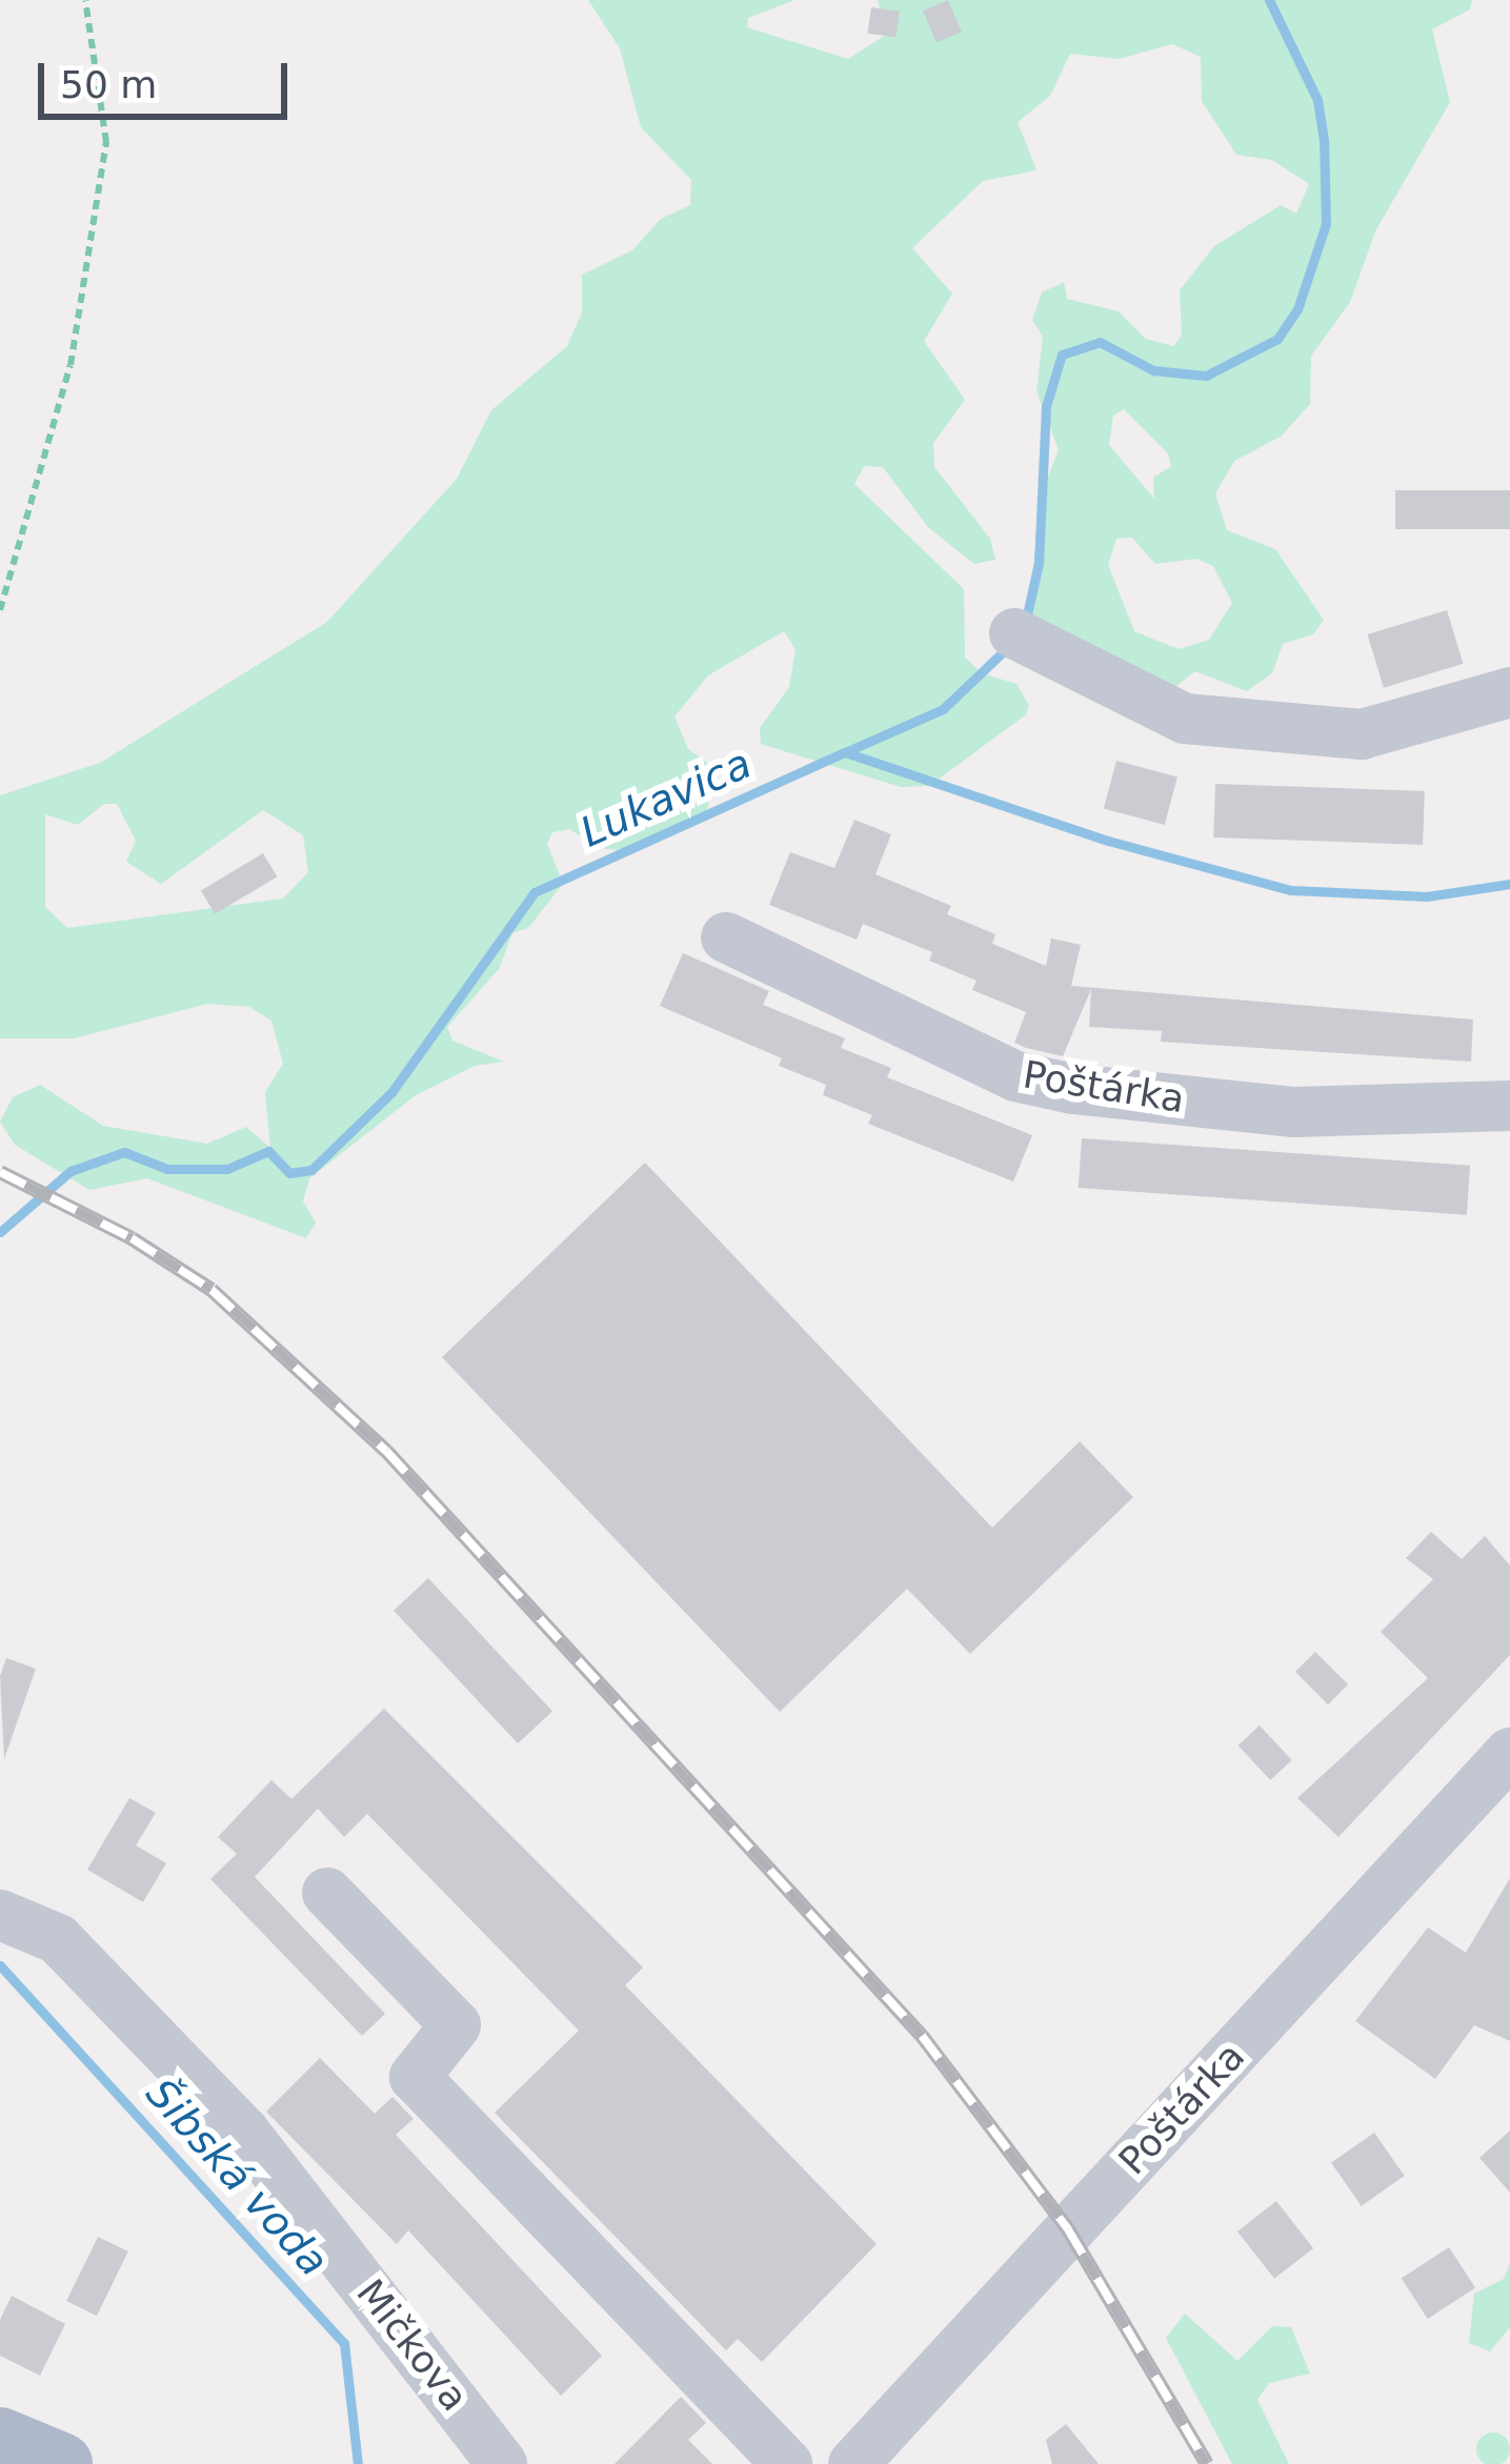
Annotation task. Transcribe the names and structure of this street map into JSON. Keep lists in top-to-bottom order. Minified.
{"streets":{"street":["Poštárka","Mičkova"]},"water":["Lukavica","Šibská voda"],"scale_bar":"50 m"}
